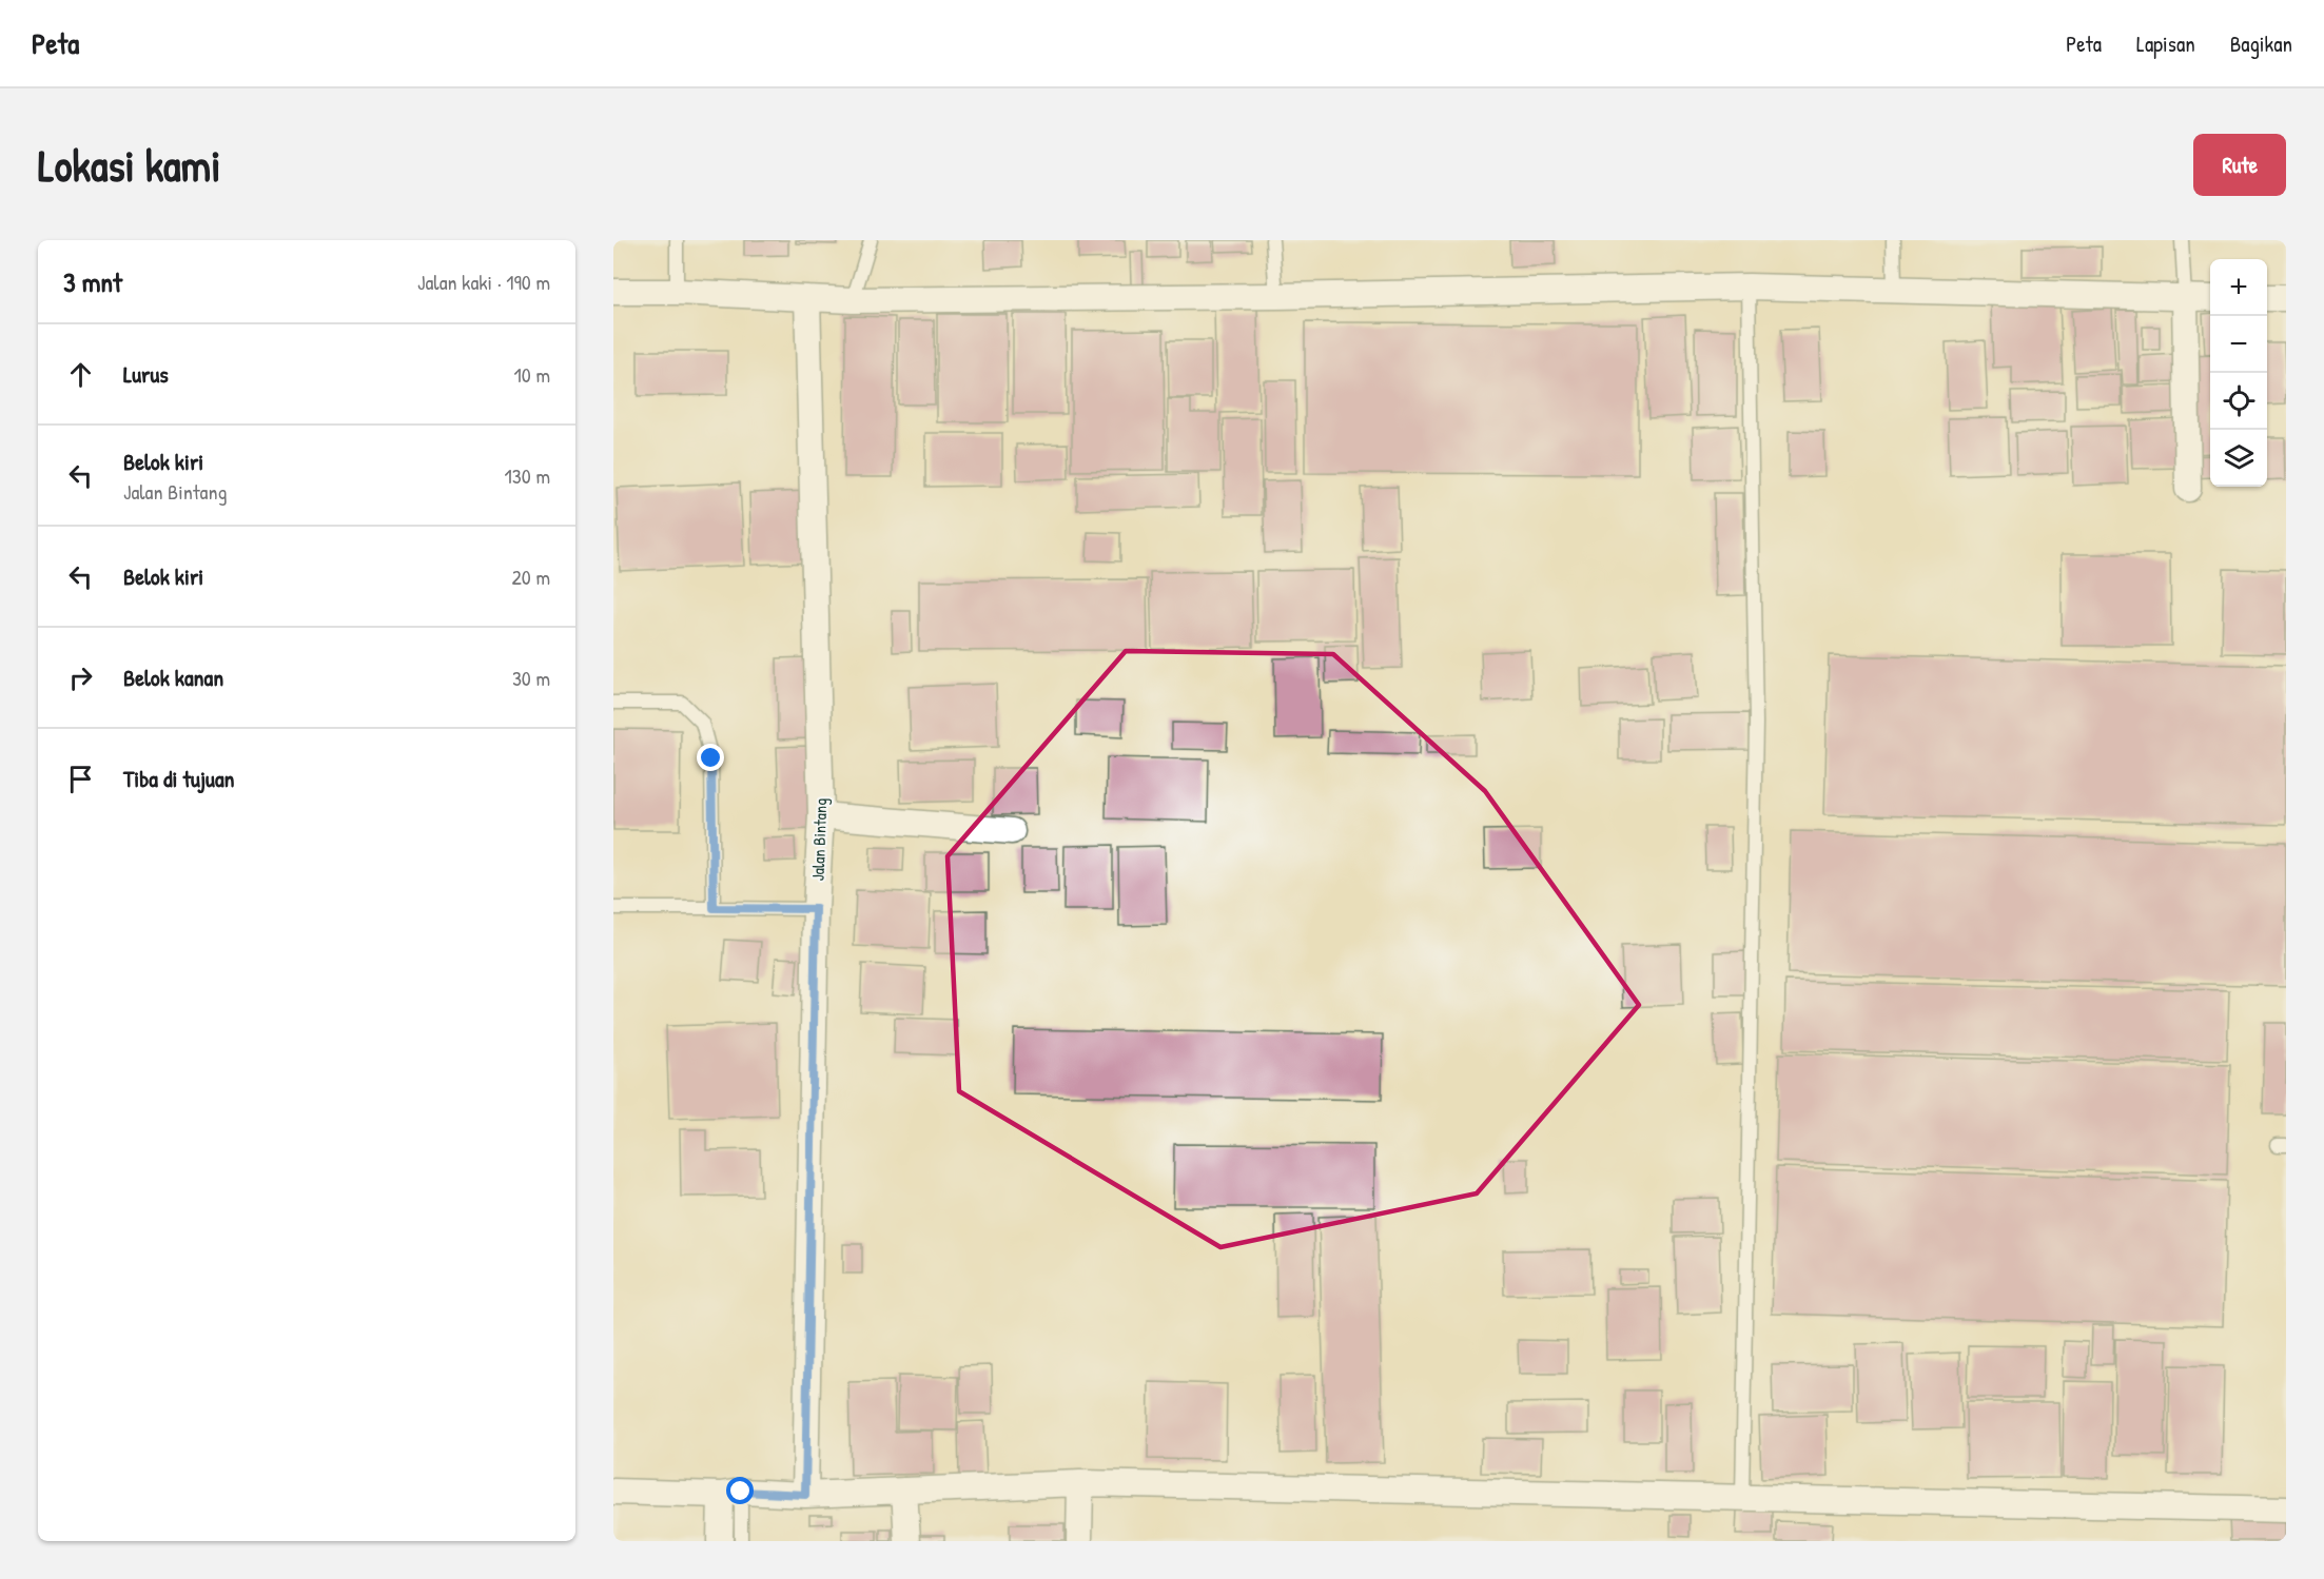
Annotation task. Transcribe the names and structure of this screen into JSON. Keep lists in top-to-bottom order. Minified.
{"streets":{"street":["Jalan Bintang"]},"page":{"header":"Peta","nav":["Peta","Lapisan","Bagikan"],"buttons":"Rute","title":"Lokasi kami","heading":["3 mnt","Jalan kaki · 190 m"],"map_buttons":["+","−"],"list":[["Lurus","10 m"],["Belok kiri","Jalan Bintang","130 m"],["Belok kiri","20 m"],["Belok kanan","30 m"],"Tiba di tujuan"]}}
